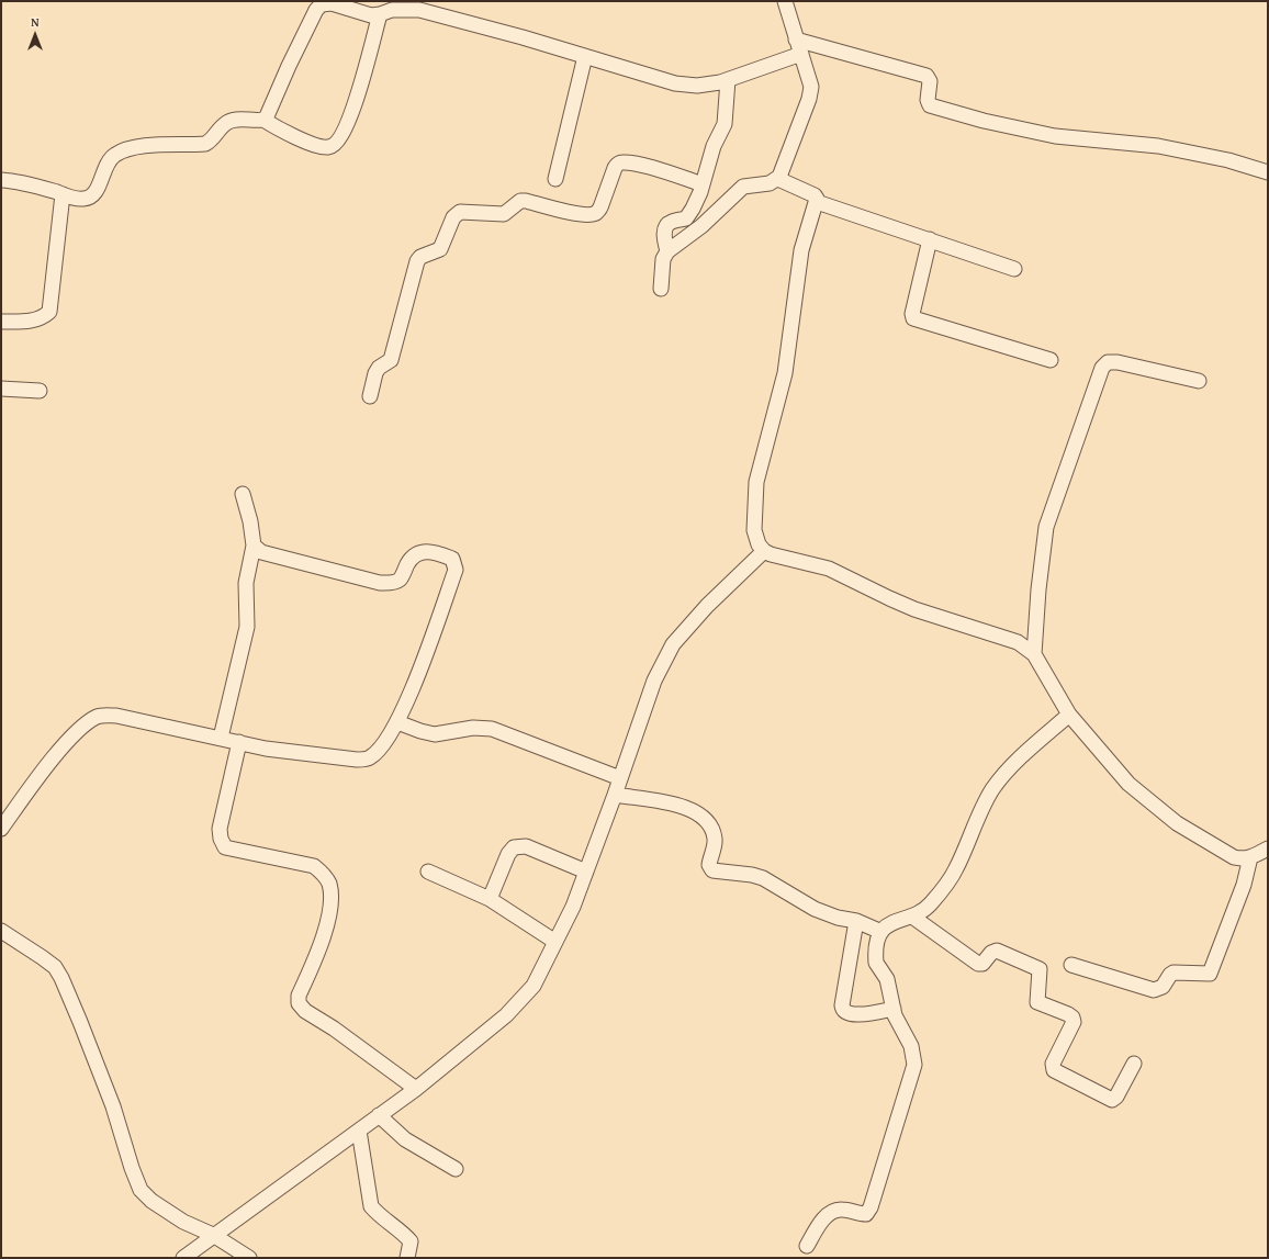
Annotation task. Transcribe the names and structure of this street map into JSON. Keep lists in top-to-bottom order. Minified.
{"north":"top"}
